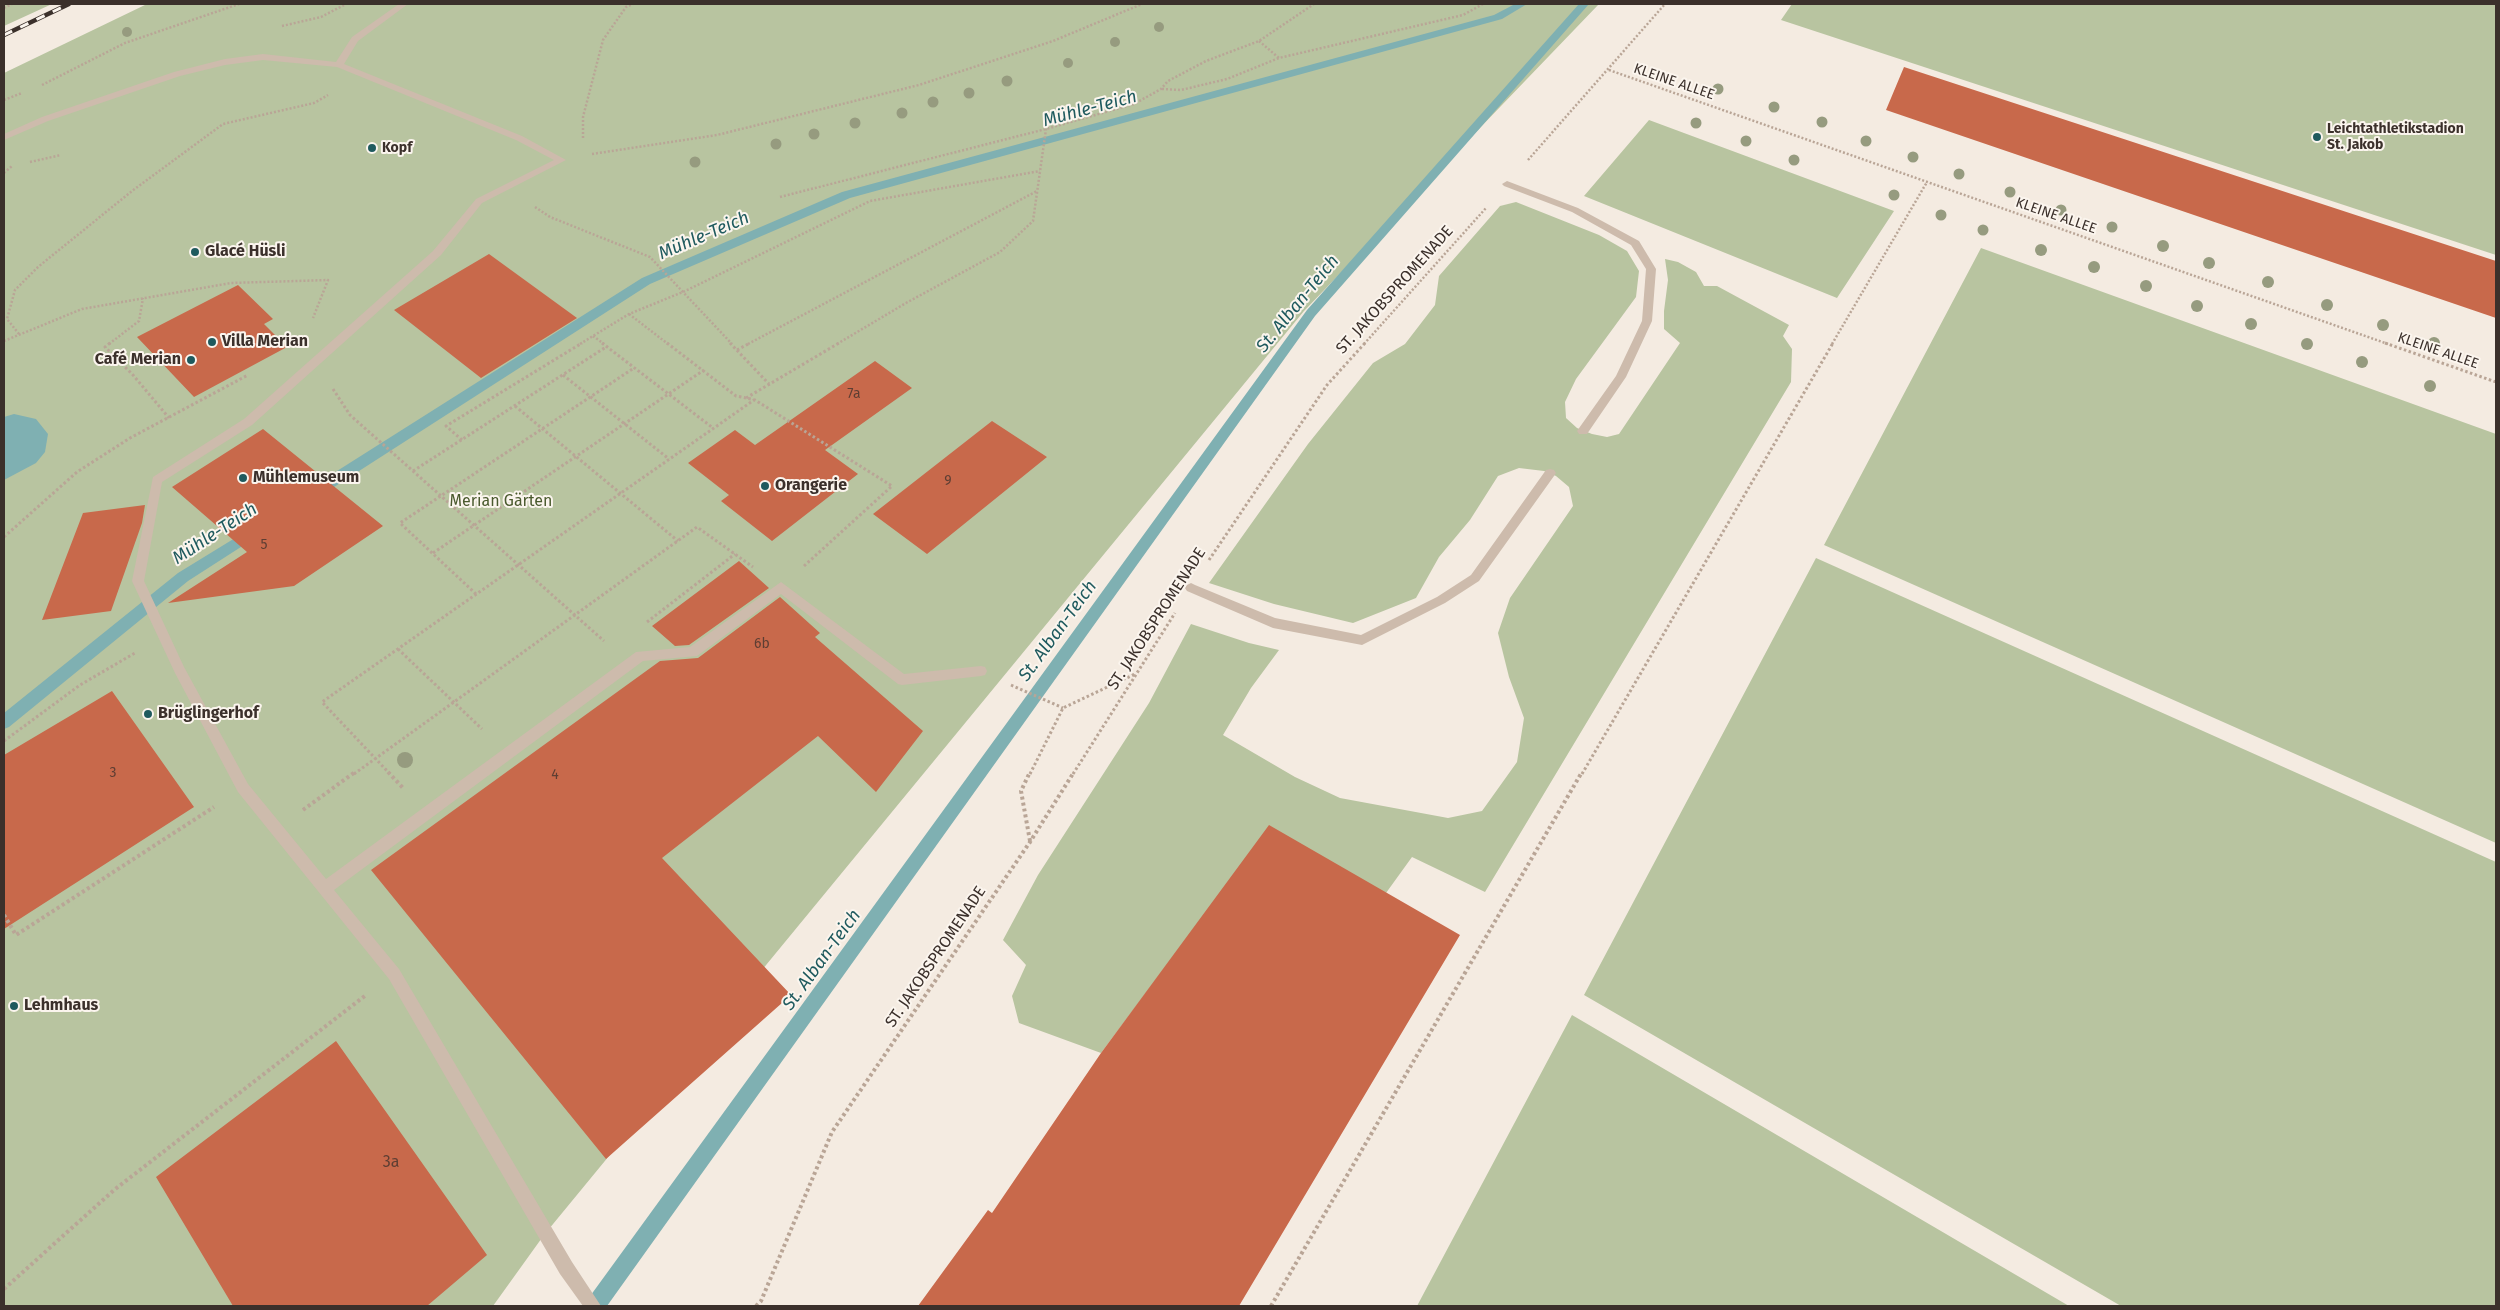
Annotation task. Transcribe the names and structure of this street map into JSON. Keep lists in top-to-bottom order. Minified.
{"streets":{"path":["KLEINE ALLEE","ST. JAKOBSPROMENADE"]},"crossings":[["KLEINE ALLEE","ST. JAKOBSPROMENADE"]],"water":["Mühle-Teich","St. Alban-Teich"],"parks":["Merian Gärten"],"places":["Leichtathletikstadion St. Jakob","Kopf","Glacé Hüsli","Villa Merian","Café Merian","Mühlemuseum","Orangerie","Brüglingerhof","Lehmhaus"],"house_numbers":["7a","9","5","6b","3","4","3a"]}
